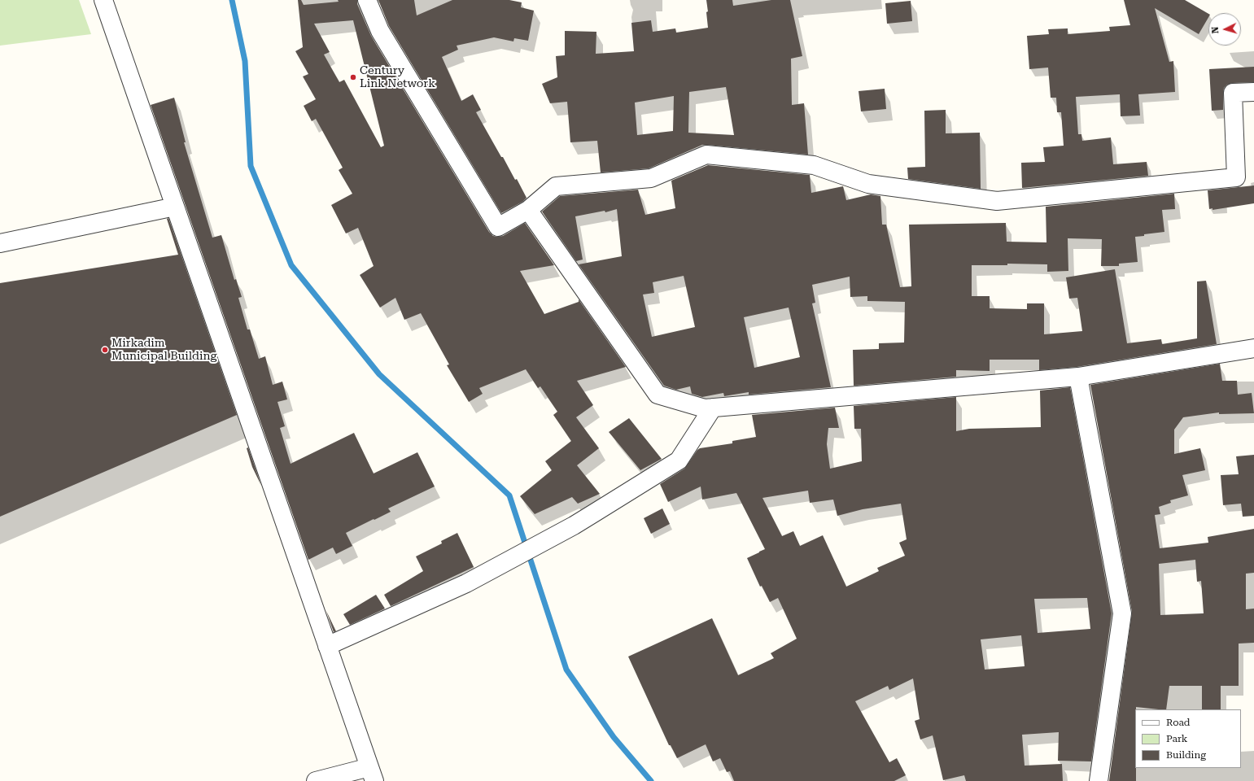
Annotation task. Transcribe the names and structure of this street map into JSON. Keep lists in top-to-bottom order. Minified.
{"places":["Century Link Network","Mirkadim Municipal Building"],"legend":["Road","Park","Building"],"north":"left"}
